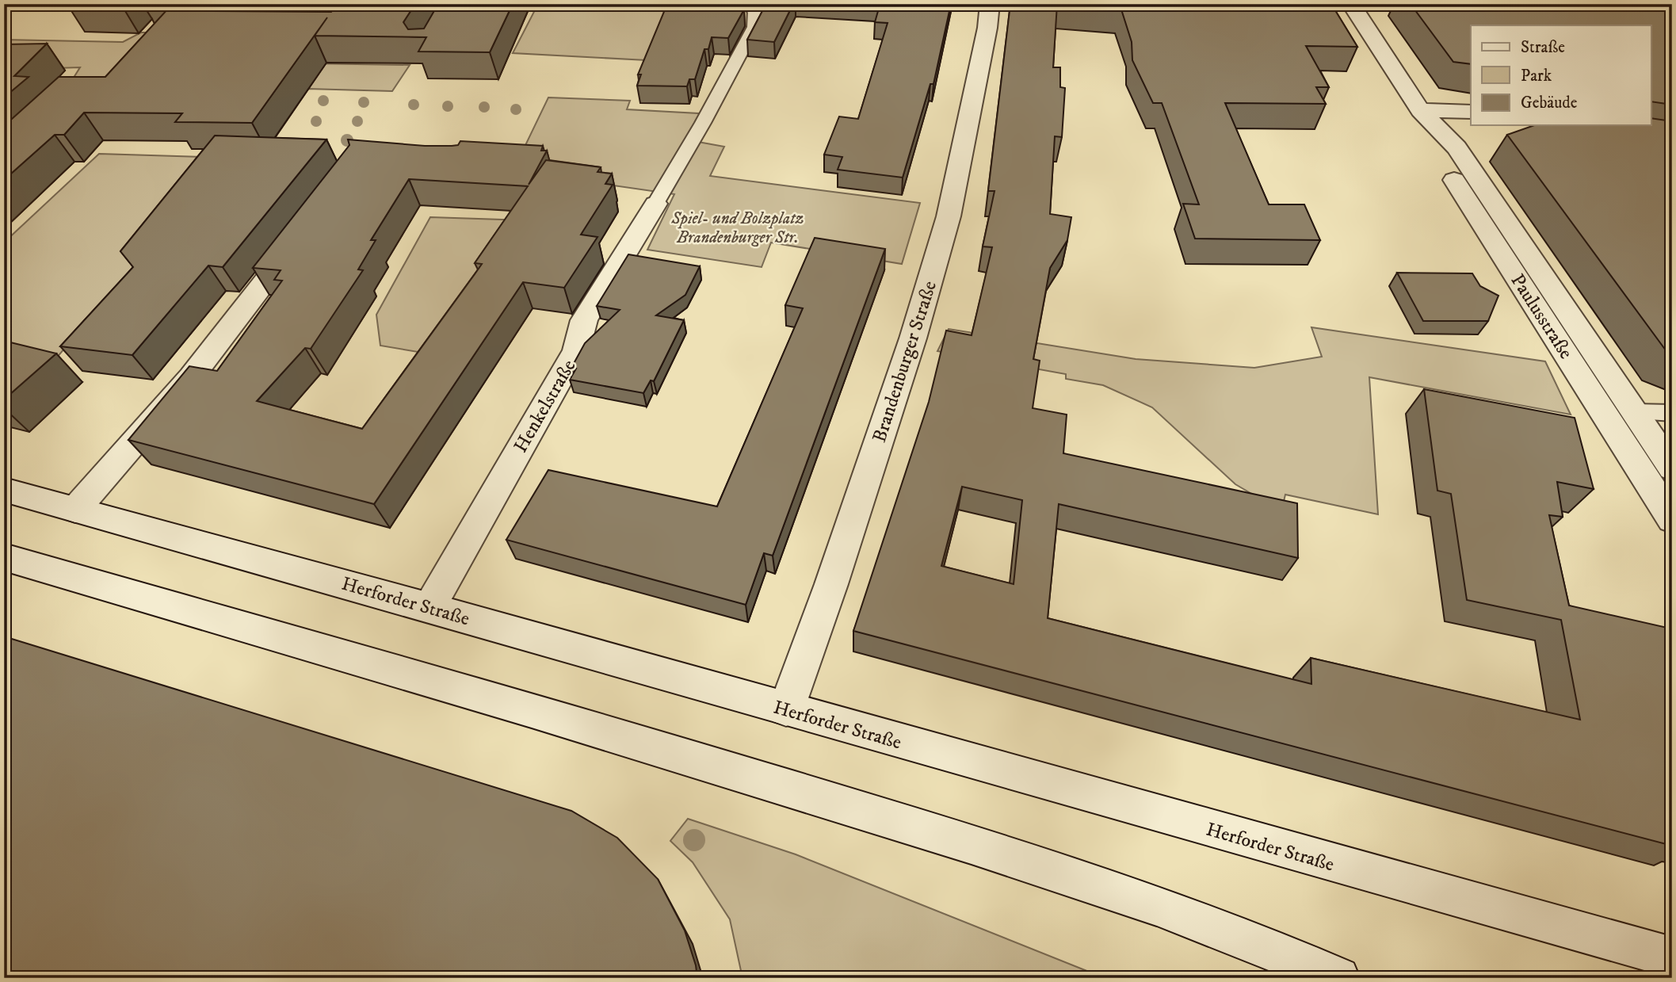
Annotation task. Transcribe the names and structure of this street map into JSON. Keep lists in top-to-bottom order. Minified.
{"streets":{"street":["Paulusstraße","Brandenburger Straße","Henkelstraße","Herforder Straße"]},"crossings":[["Brandenburger Straße","Herforder Straße"],["Henkelstraße","Herforder Straße"]],"parks":["Spiel- und Bolzplatz Brandenburger Str."],"legend":["Straße","Park","Gebäude"]}
